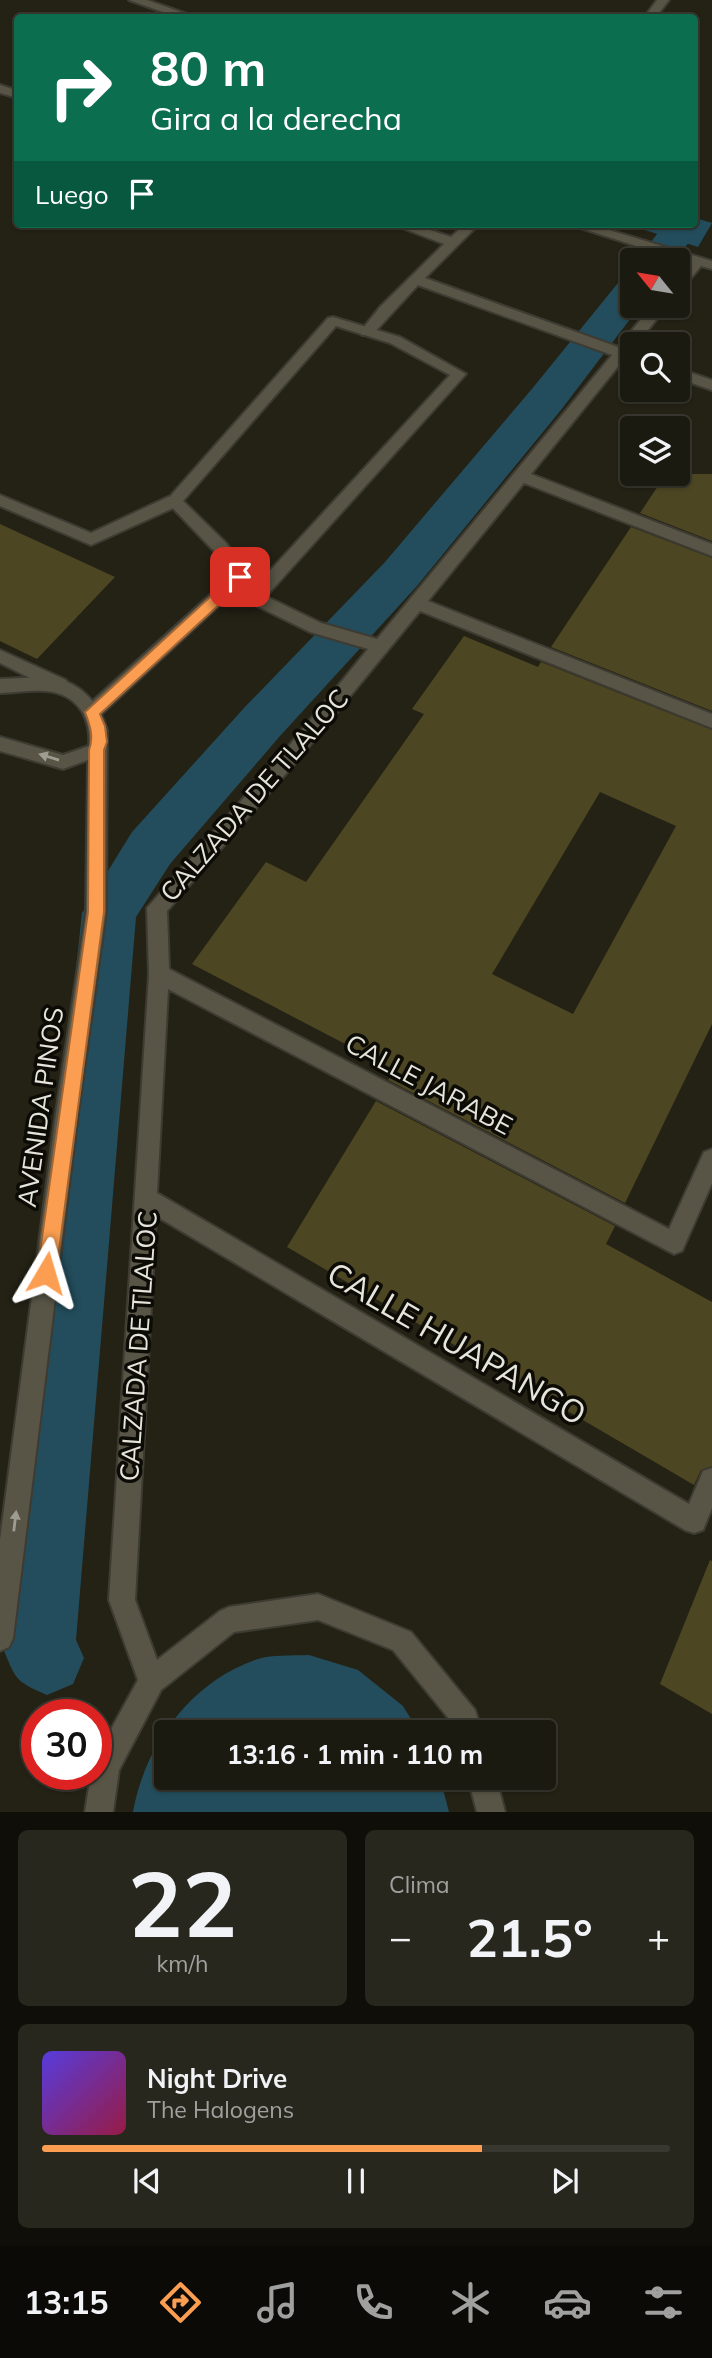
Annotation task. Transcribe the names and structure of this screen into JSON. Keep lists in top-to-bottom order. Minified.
{"streets":{"street":["CALZADA DE TLALOC","CALLE JARABE","AVENIDA PINOS","CALLE HUAPANGO"]},"crossings":[["CALZADA DE TLALOC","CALLE JARABE"],["CALZADA DE TLALOC","CALLE HUAPANGO"]],"one_way":["AVENIDA PINOS"],"north":"top left","page":{"turn":["80 m","Gira a la derecha"],"then":"Luego","limit":"30","trip":"13:16 · 1 min · 110 m","tile":[["22","km/h"],"Clima"],"heat":["−","21.5°","+"],"song":["Night Drive","The Halogens"],"tabs":"13:15"}}
